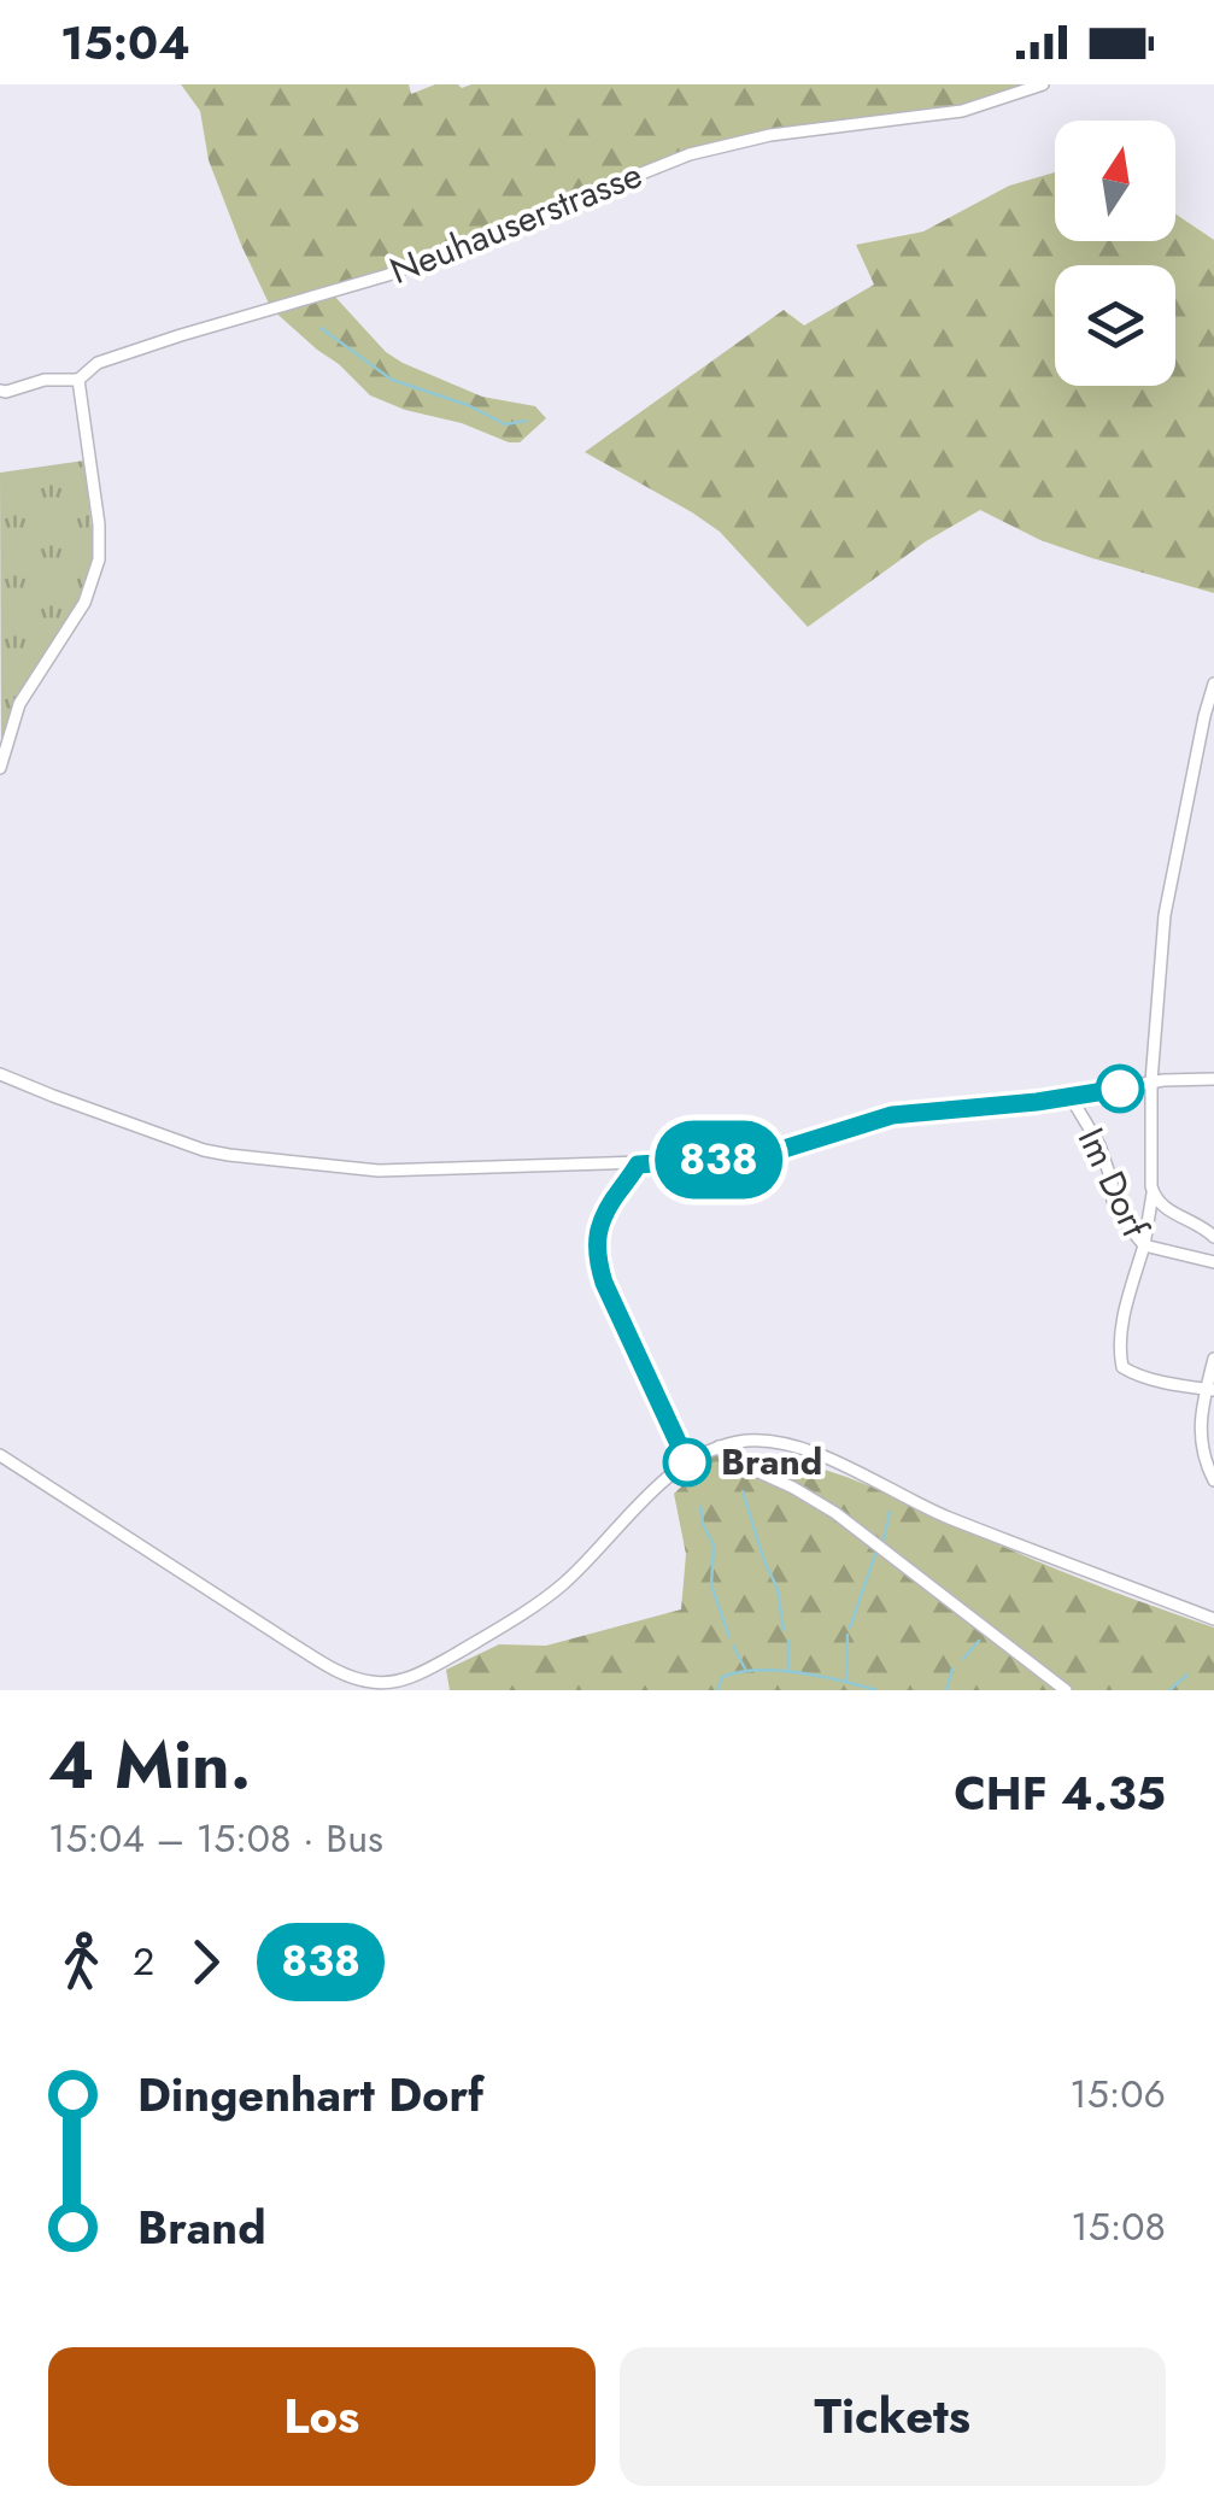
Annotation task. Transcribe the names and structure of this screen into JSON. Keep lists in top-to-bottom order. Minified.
{"streets":{"street":["Neuhauserstrasse","Im Dorf"]},"places":["Brand"],"lines":["bus line 838"],"north":"top","page":{"status":"15:04","on_map":"838","heading":["4 Min.","15:04 – 15:08 · Bus","CHF 4.35"],"legs":["2","838"],"list":[{"name":"Dingenhart Dorf","value":"15:06"},{"name":"Brand","value":"15:08"}],"buttons":["Los","Tickets"]}}
